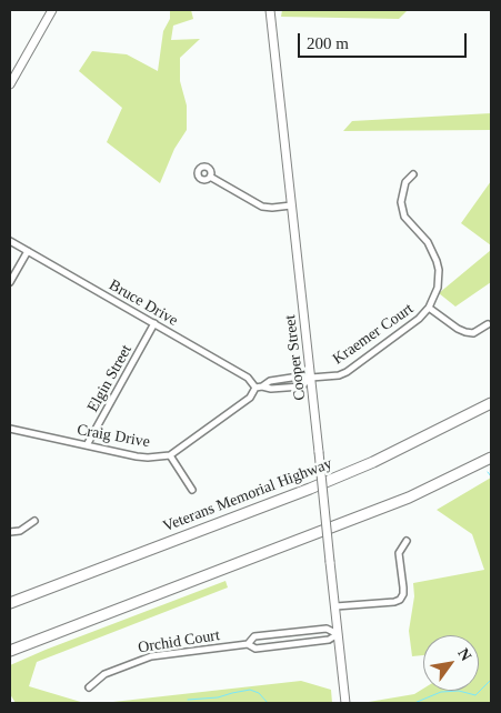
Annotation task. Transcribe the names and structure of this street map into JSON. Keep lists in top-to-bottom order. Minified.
{"streets":{"highway":["Veterans Memorial Highway"],"main road":["Cooper Street"],"street":["Bruce Drive","Kraemer Court","Elgin Street","Craig Drive","Orchid Court"]},"crossings":[["Bruce Drive","Elgin Street"],["Bruce Drive","Craig Drive"],["Kraemer Court","Cooper Street"],["Cooper Street","Orchid Court"],["Elgin Street","Craig Drive"]],"scale_bar":"200 m","north":"top right"}
